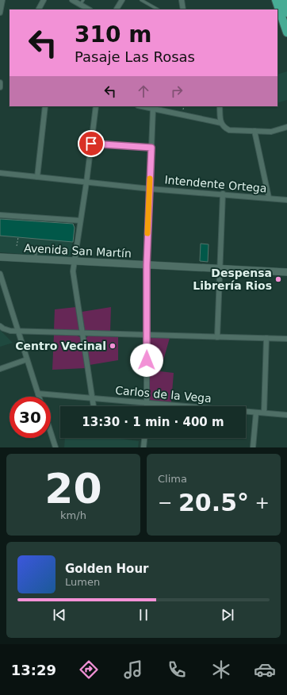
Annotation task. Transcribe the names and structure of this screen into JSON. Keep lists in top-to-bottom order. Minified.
{"streets":{"main road":["Avenida San Martín"],"street":["Intendente Ortega","Carlos de la Vega"]},"places":["Despensa Librería Rios","Centro Vecinal"],"page":{"turn":["310 m","Pasaje Las Rosas"],"limit":"30","trip":"13:30 · 1 min · 400 m","tile":[["20","km/h"],"Clima"],"heat":["−","20.5°","+"],"song":["Golden Hour","Lumen"],"tabs":"13:29"}}
